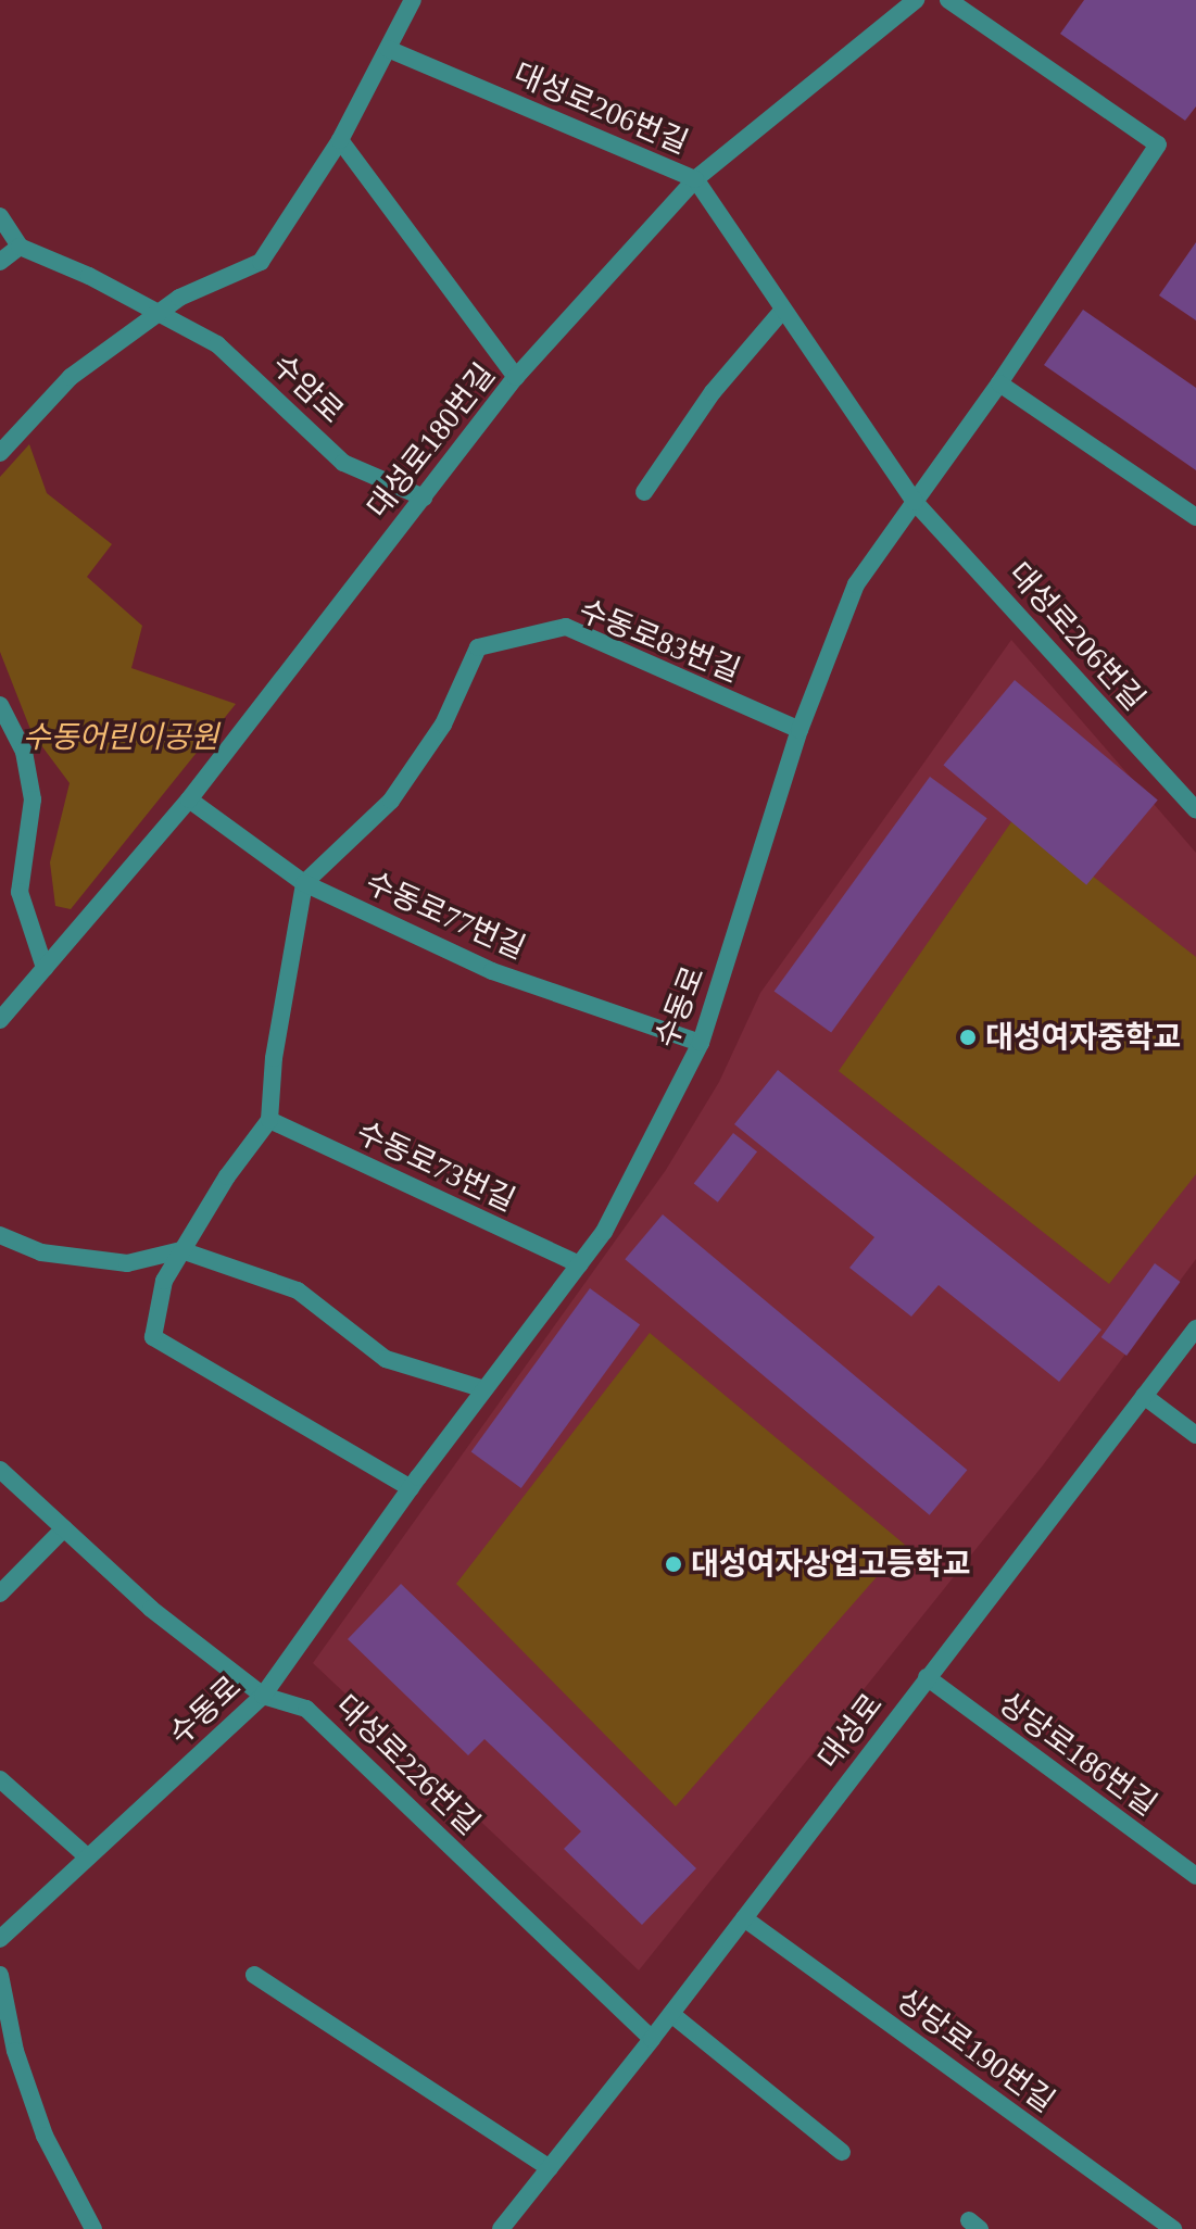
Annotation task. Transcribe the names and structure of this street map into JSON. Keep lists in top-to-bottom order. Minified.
{"streets":{"street":["대성로206번길","수암로","대성로180번길","수동로83번길","수동로77번길","수동로","수동로73번길","대성로","상당로186번길","대성로226번길","상당로190번길"]},"crossings":[["대성로206번길","대성로180번길"],["대성로206번길","수동로"],["수암로","대성로180번길"],["대성로180번길","수동로77번길"],["수동로83번길","수동로77번길"],["수동로83번길","수동로"],["수동로77번길","수동로"],["수동로","수동로73번길"],["수동로","대성로226번길"],["대성로","상당로186번길"],["대성로","대성로226번길"],["대성로","상당로190번길"]],"parks":["수동어린이공원"],"places":["대성여자중학교","대성여자상업고등학교"]}
